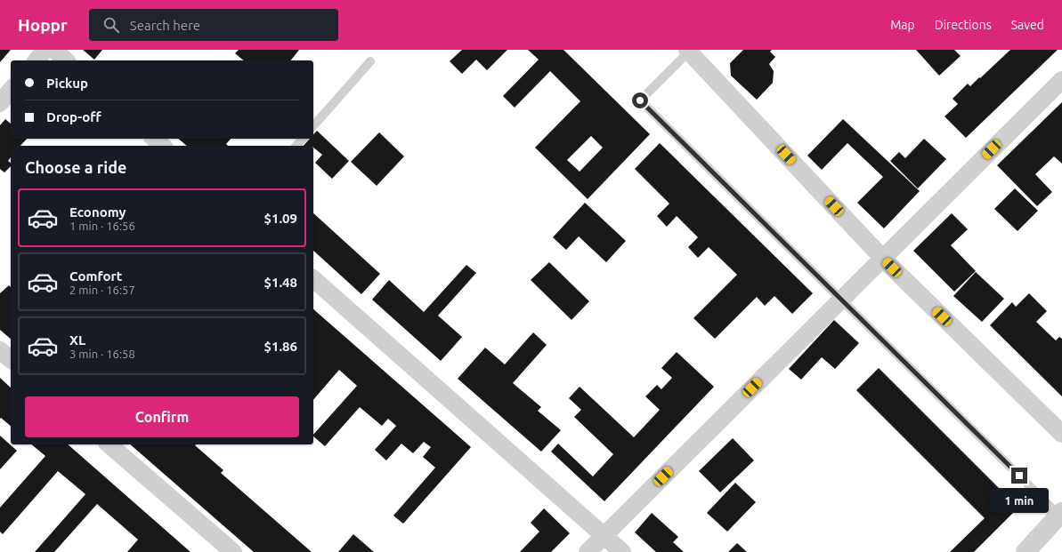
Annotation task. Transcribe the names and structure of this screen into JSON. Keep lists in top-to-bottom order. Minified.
{"page":{"header":"Hoppr","search":"Search here","nav":["Map","Directions","Saved"],"banner":["Pickup","Drop-off"],"heading":"Choose a ride","list":[{"name":"Economy","note":"1 min · 16:56","value":"$1.09"},{"name":"Comfort","note":"2 min · 16:57","value":"$1.48"},{"name":"XL","note":"3 min · 16:58","value":"$1.86"}],"buttons":"Confirm","bubble":"1 min"}}
